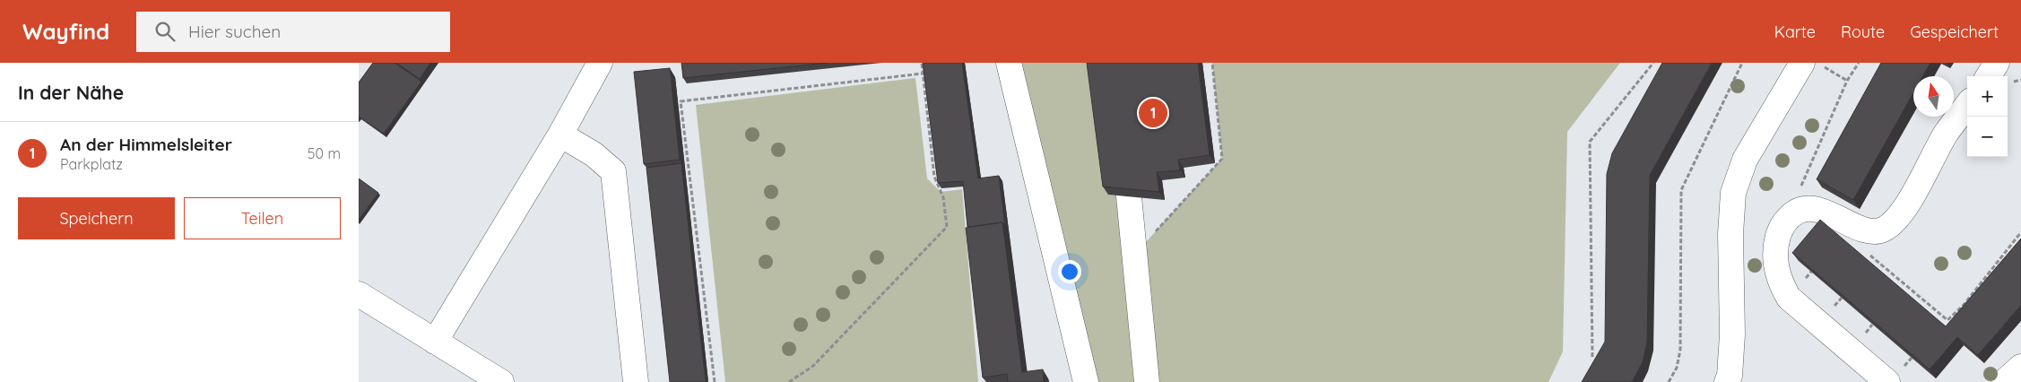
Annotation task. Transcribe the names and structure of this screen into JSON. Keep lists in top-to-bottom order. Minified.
{"north":"top","page":{"header":"Wayfind","search":"Hier suchen","nav":["Karte","Route","Gespeichert"],"heading":"In der Nähe","map_buttons":["+","−"],"pins":"1","list":[{"mark":"1","name":"An der Himmelsleiter","note":"Parkplatz","value":"50 m"}],"buttons":["Speichern","Teilen"]}}
